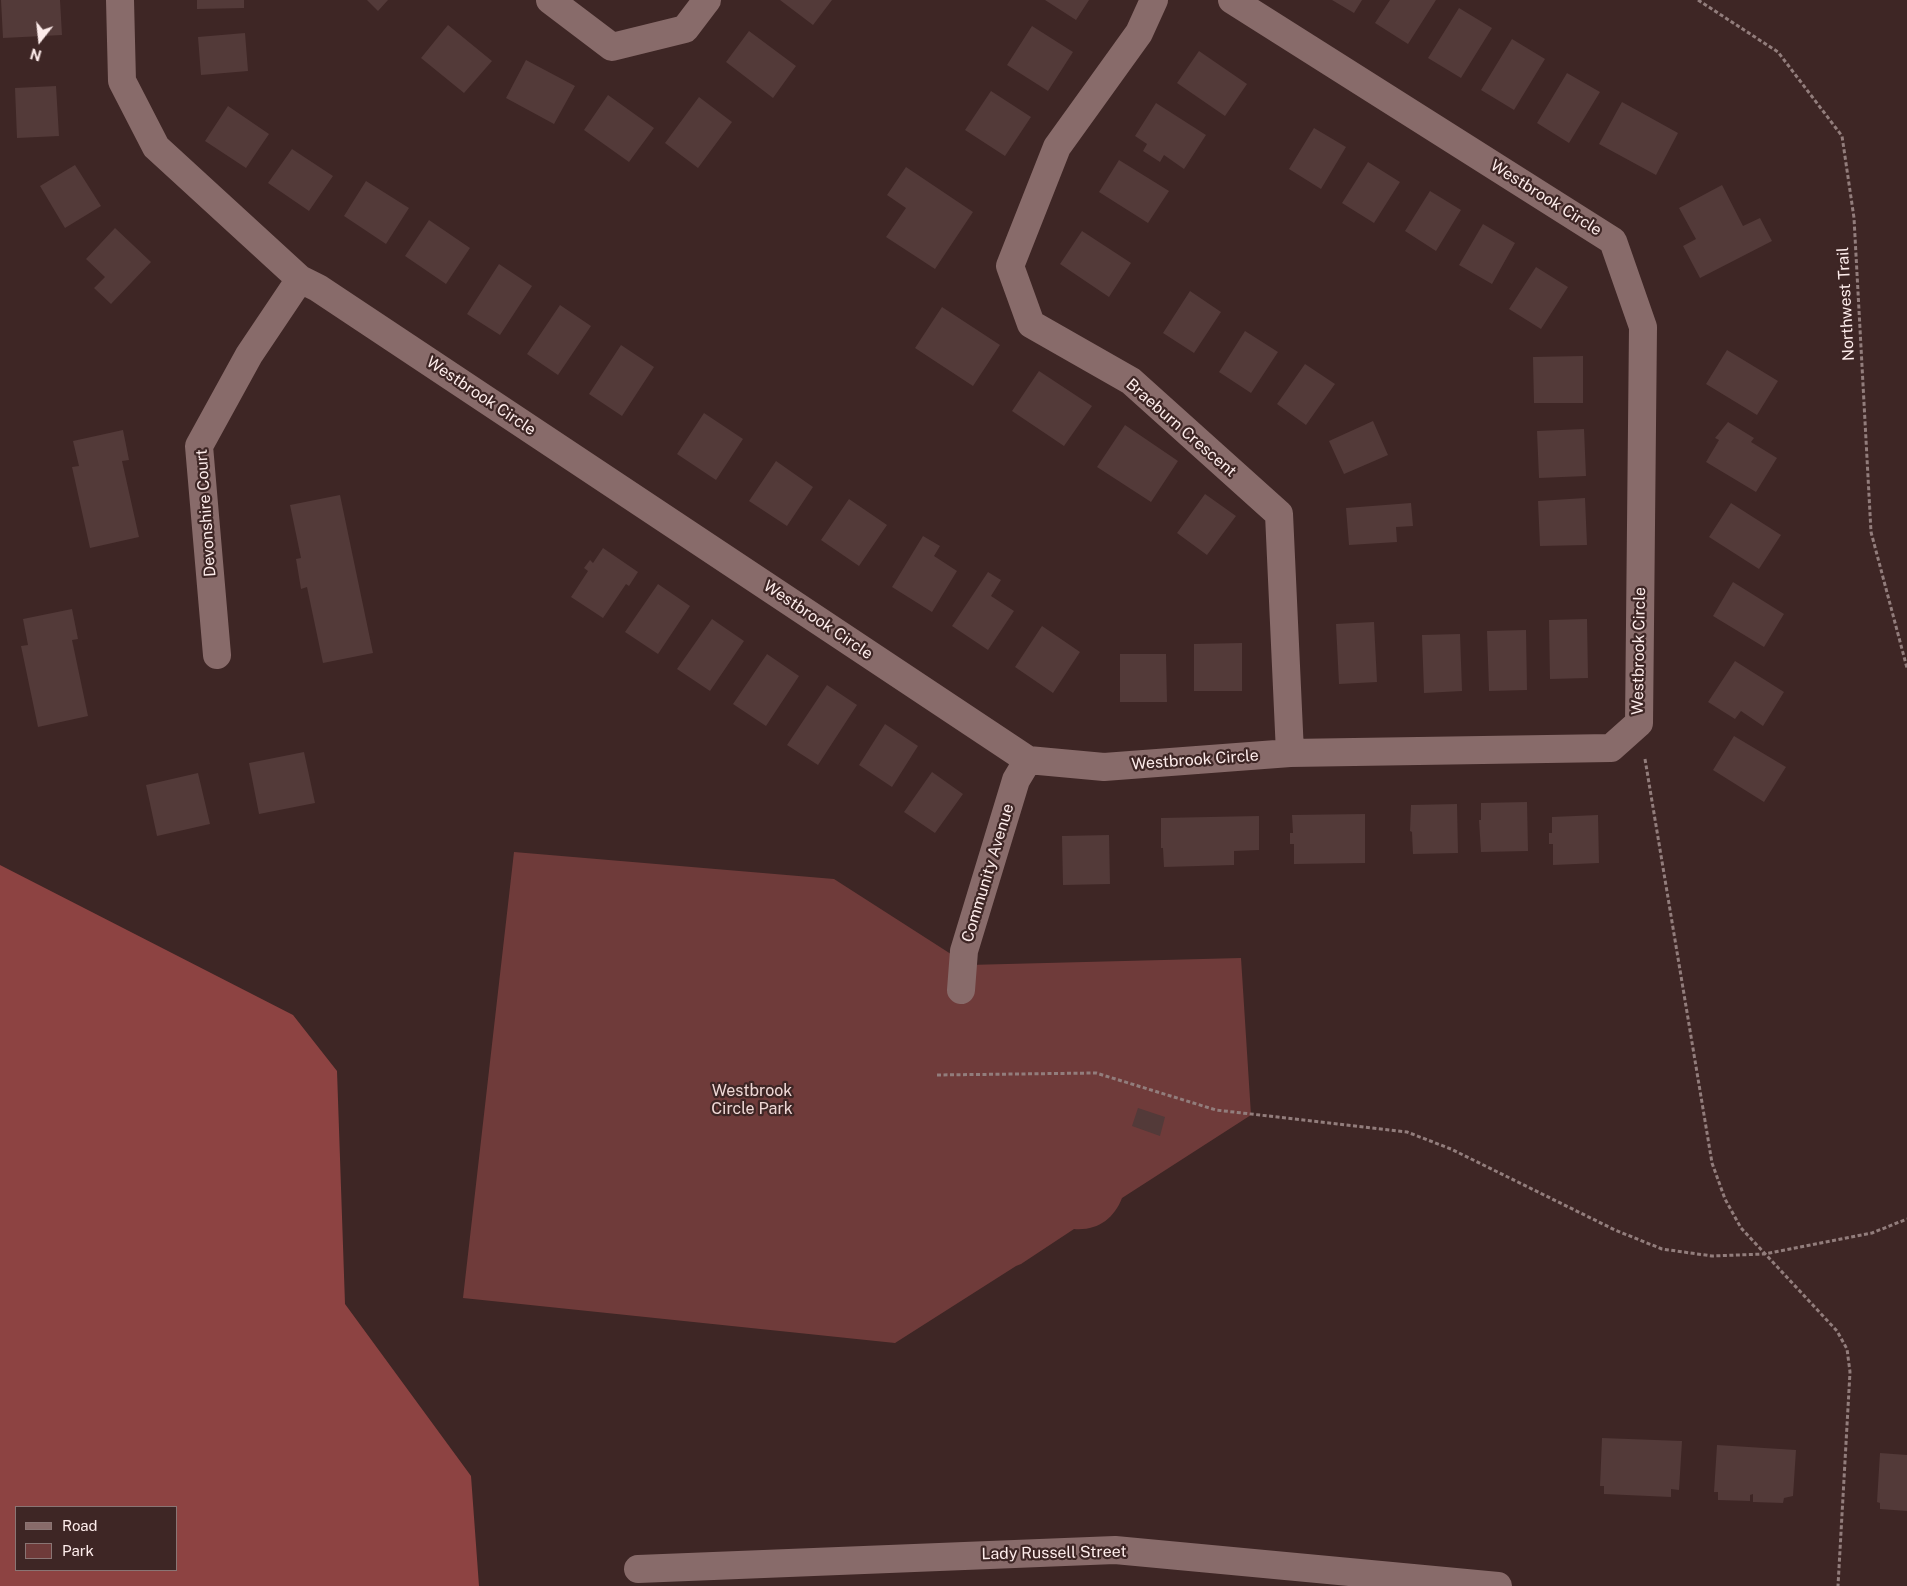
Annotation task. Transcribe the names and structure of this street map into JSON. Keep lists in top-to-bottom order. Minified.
{"streets":{"street":["Westbrook Circle","Braeburn Crescent","Devonshire Court","Community Avenue","Lady Russell Street"],"path":["Northwest Trail"]},"crossings":[["Westbrook Circle","Braeburn Crescent"],["Westbrook Circle","Devonshire Court"],["Westbrook Circle","Community Avenue"]],"parks":["Westbrook Circle Park"],"legend":["Road","Park"],"north":"bottom"}
